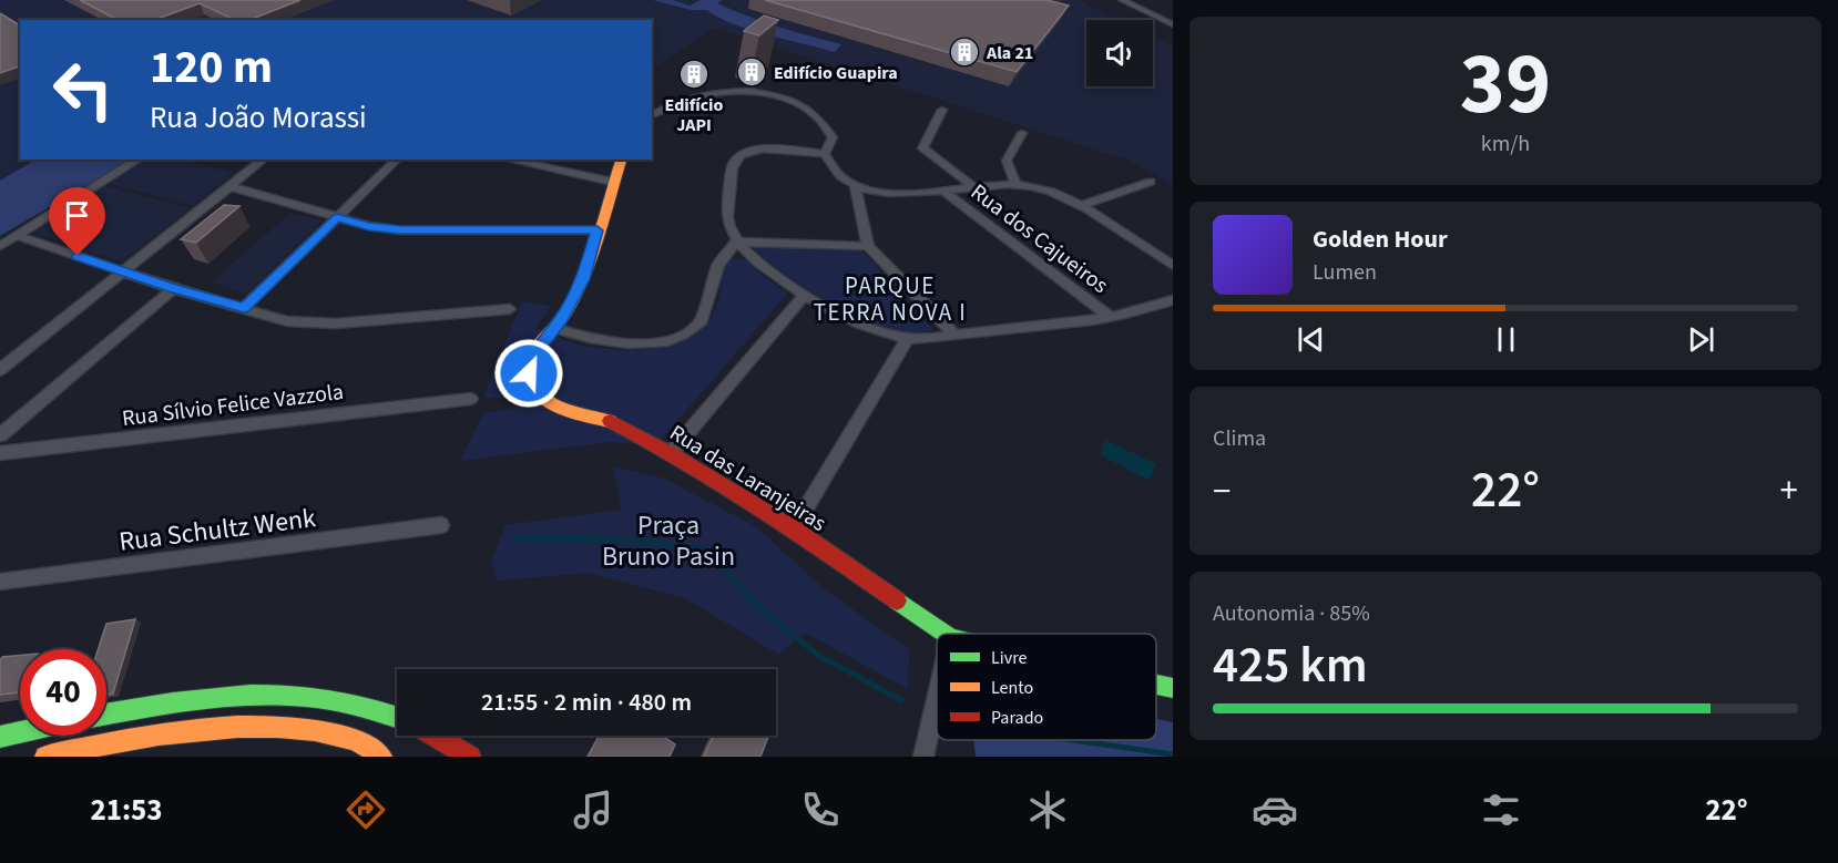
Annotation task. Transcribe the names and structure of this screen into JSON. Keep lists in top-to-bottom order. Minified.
{"streets":{"street":["Rua dos Cajueiros","Rua Sílvio Felice Vazzola","Rua das Laranjeiras","Rua Schultz Wenk"]},"districts":["PARQUE TERRA NOVA I"],"parks":["Praça Bruno Pasin"],"places":{"building":["Ala 21","Edifício Guapira","Edifício JAPI"]},"legend":["Livre","Lento","Parado"],"page":{"tile":[["39","km/h"],"Clima",["Autonomia · 85%","425 km"]],"turn":["120 m","Rua João Morassi"],"song":["Golden Hour","Lumen"],"heat":["−","22°","+"],"limit":"40","trip":"21:55 · 2 min · 480 m","tabs":["21:53","22°"]}}
